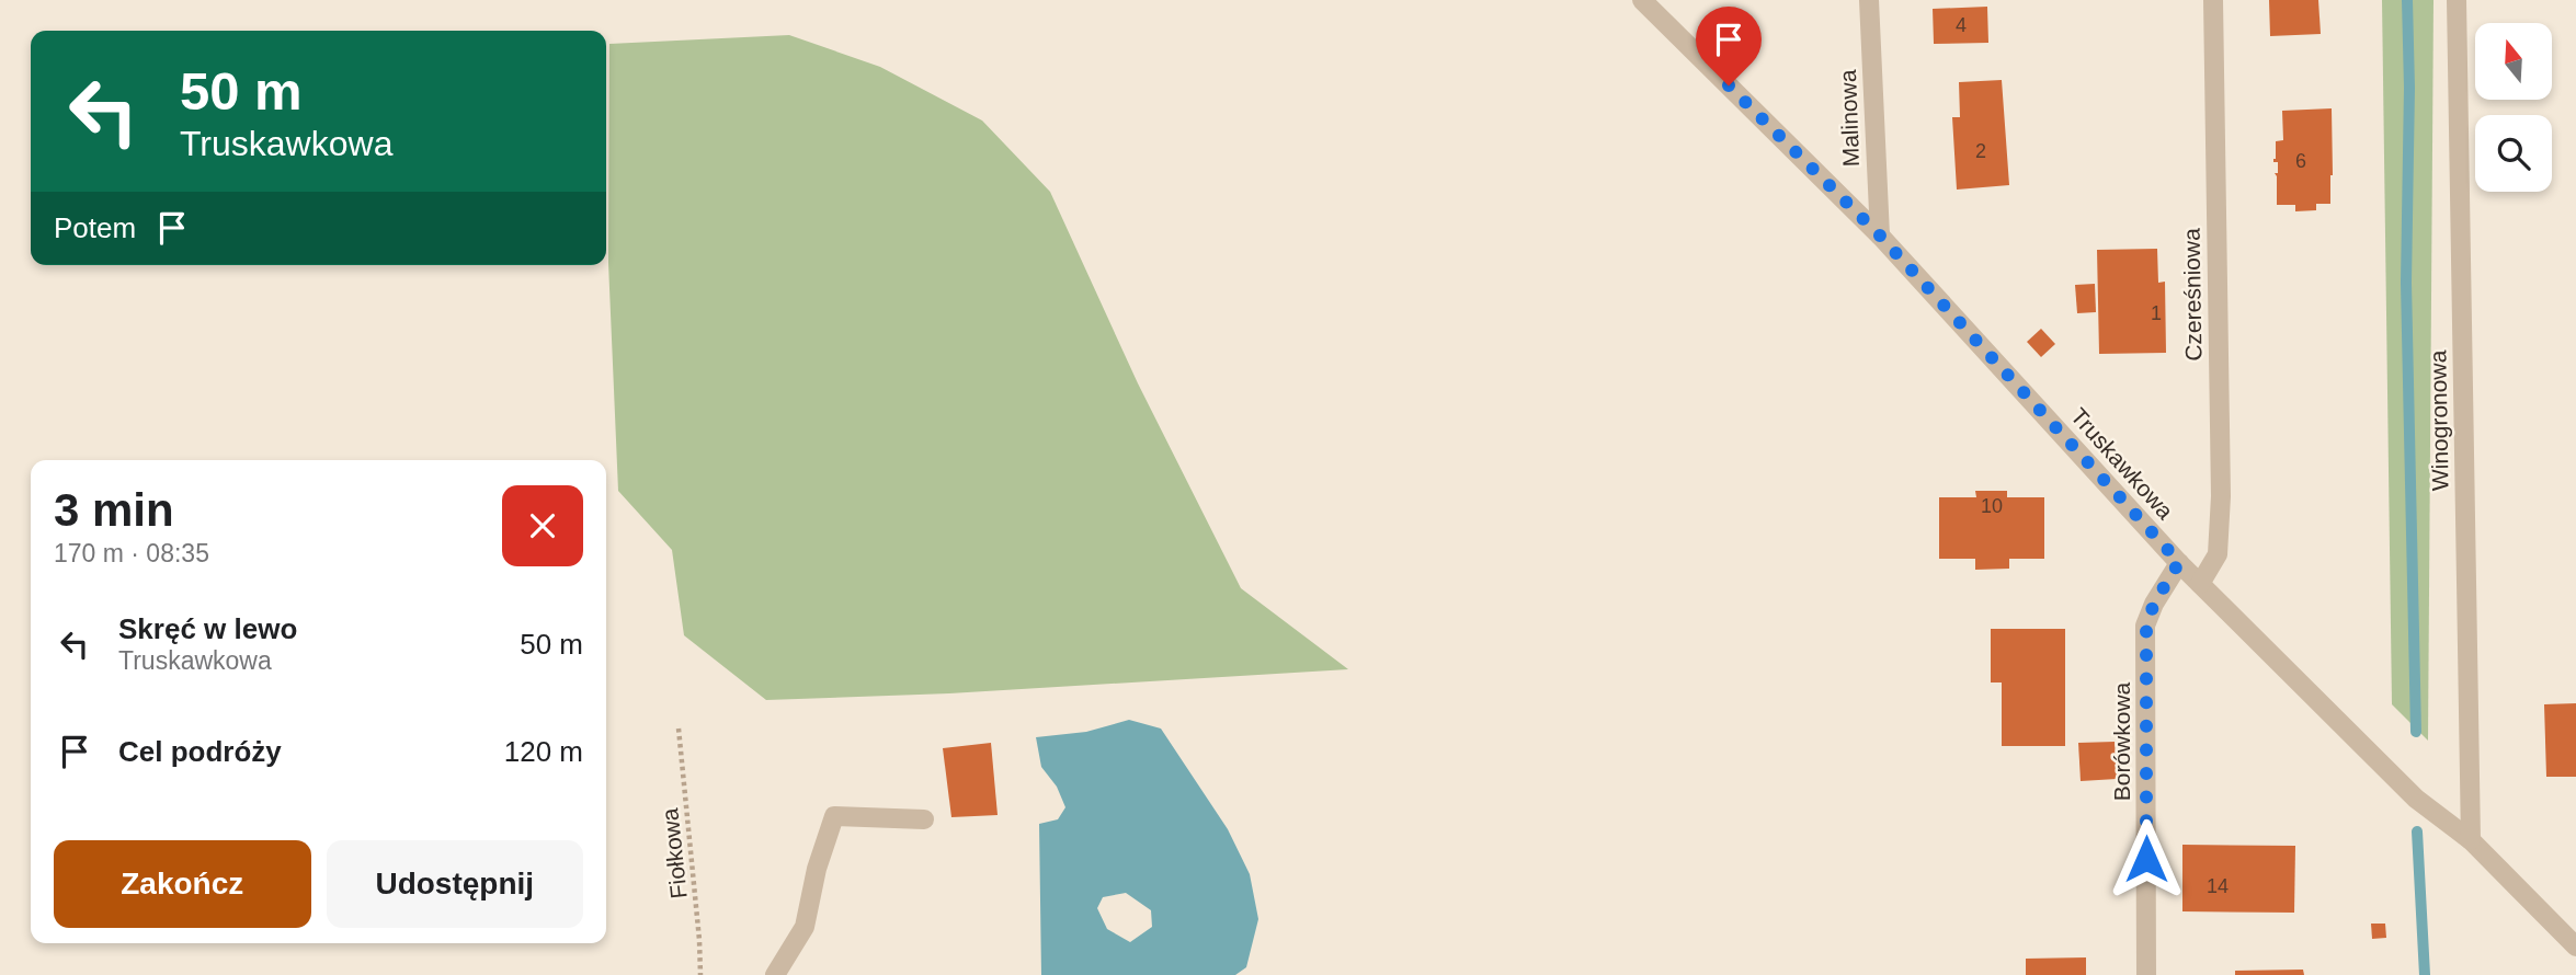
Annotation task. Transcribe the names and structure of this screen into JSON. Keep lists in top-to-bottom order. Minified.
{"streets":{"street":["Malinowa","Czereśniowa","Winogronowa","Truskawkowa","Borówkowa"],"path":["Fiołkowa"]},"crossings":[["Malinowa","Truskawkowa"],["Czereśniowa","Truskawkowa"],["Winogronowa","Truskawkowa"],["Truskawkowa","Borówkowa"]],"house_numbers":["4","2","6","1","10","14"],"north":"top","page":{"turn":["50 m","Truskawkowa"],"then":"Potem","heading":["3 min","170 m · 08:35"],"list":[{"name":"Skręć w lewo","note":"Truskawkowa","value":"50 m"},{"name":"Cel podróży","value":"120 m"}],"buttons":["Zakończ","Udostępnij"]}}
